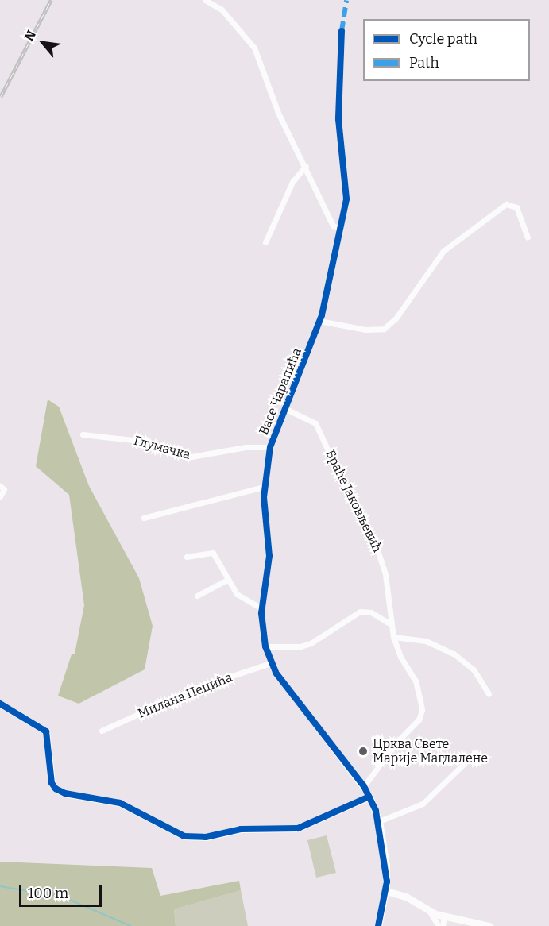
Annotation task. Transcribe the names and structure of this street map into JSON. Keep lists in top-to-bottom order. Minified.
{"streets":{"street":["Васе Чарапића","Глумачка","Браће Јаковљевић","Милана Пецића"]},"crossings":[["Васе Чарапића","Глумачка"],["Васе Чарапића","Браће Јаковљевић"],["Васе Чарапића","Милана Пецића"]],"places":["Црква Свете Марије Магдалене"],"legend":["Cycle path","Path"],"scale_bar":"100 m","north":"top left"}
